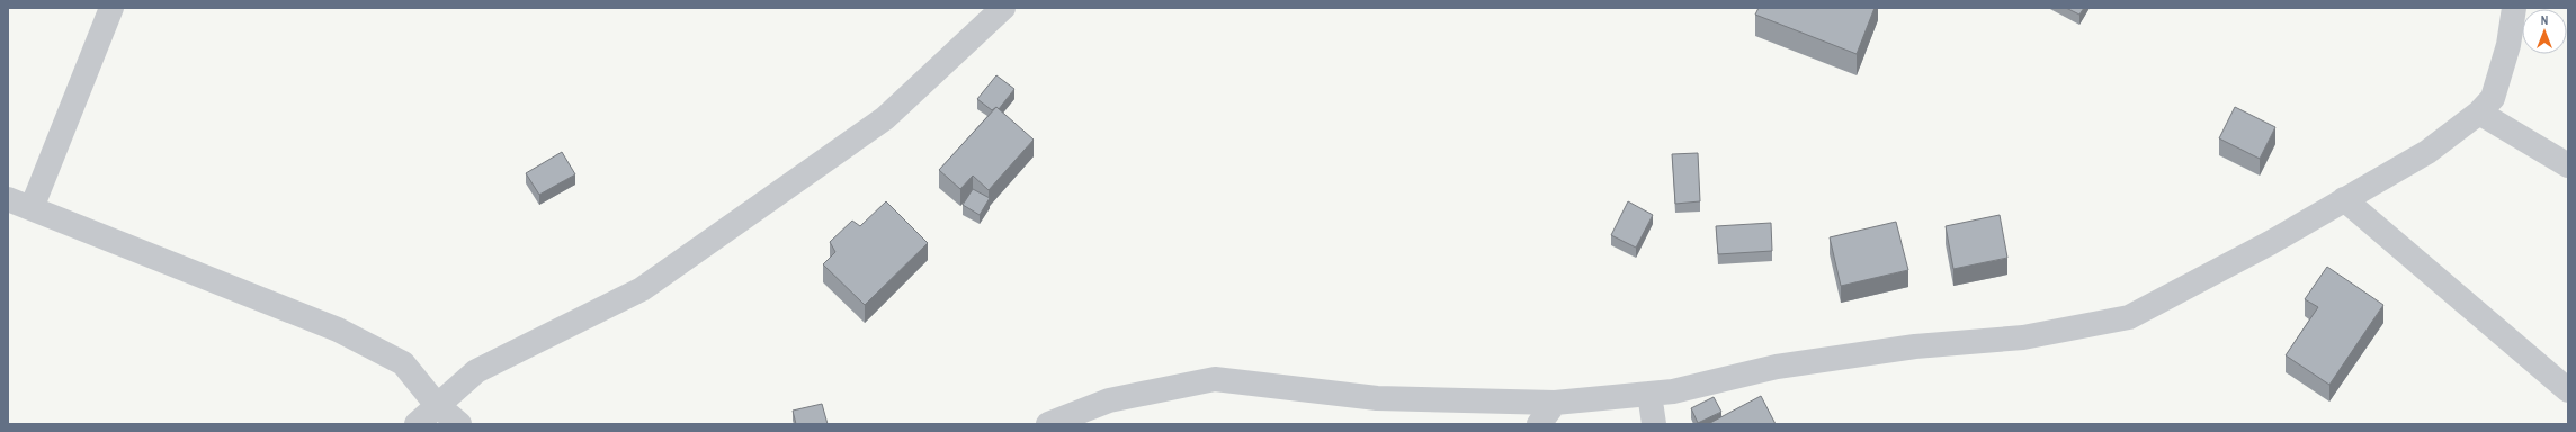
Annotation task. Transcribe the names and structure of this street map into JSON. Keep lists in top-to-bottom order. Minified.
{"north":"top"}
